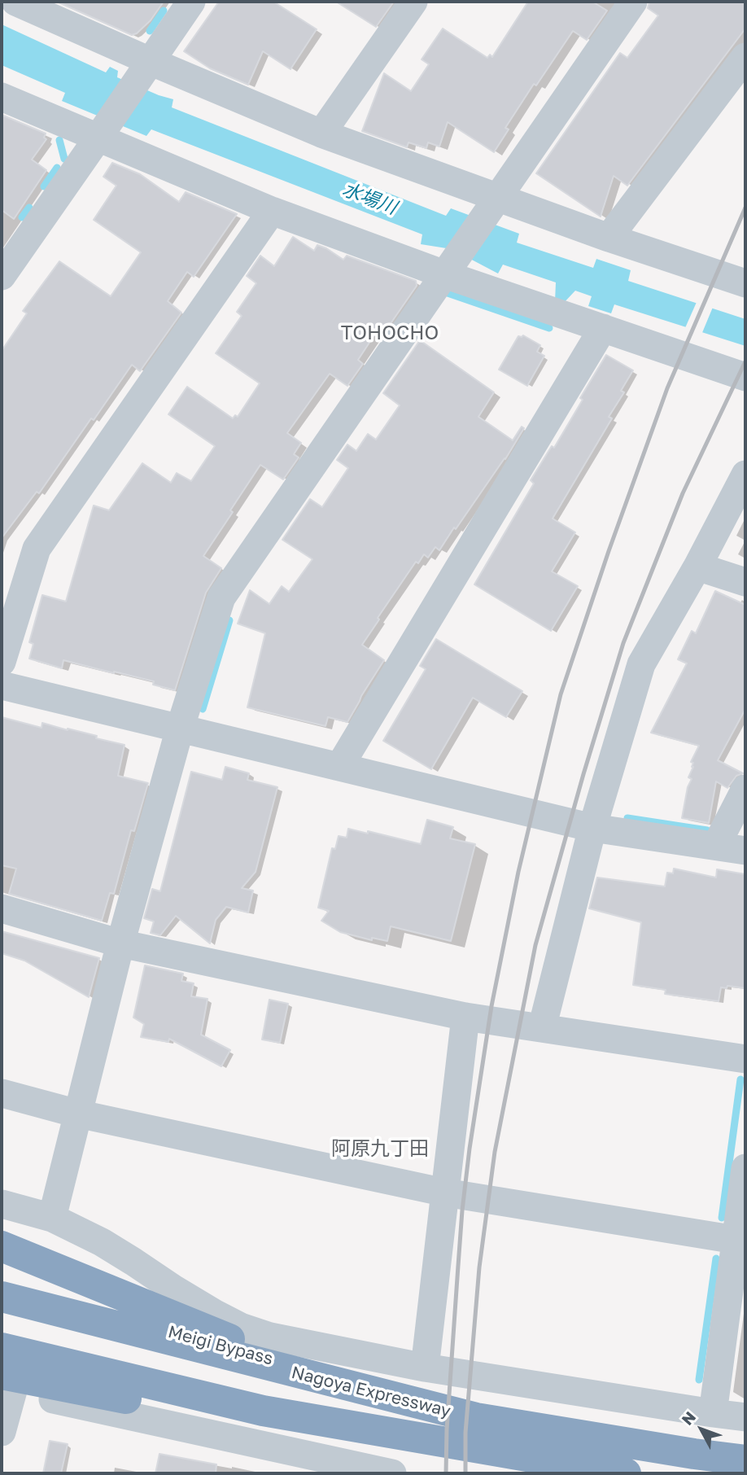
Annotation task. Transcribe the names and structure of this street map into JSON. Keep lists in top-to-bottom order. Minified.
{"streets":{"highway":["Meigi Bypass","Nagoya Expressway"]},"districts":["TOHOCHO","阿原九丁田"],"water":["水場川"],"north":"top left"}
